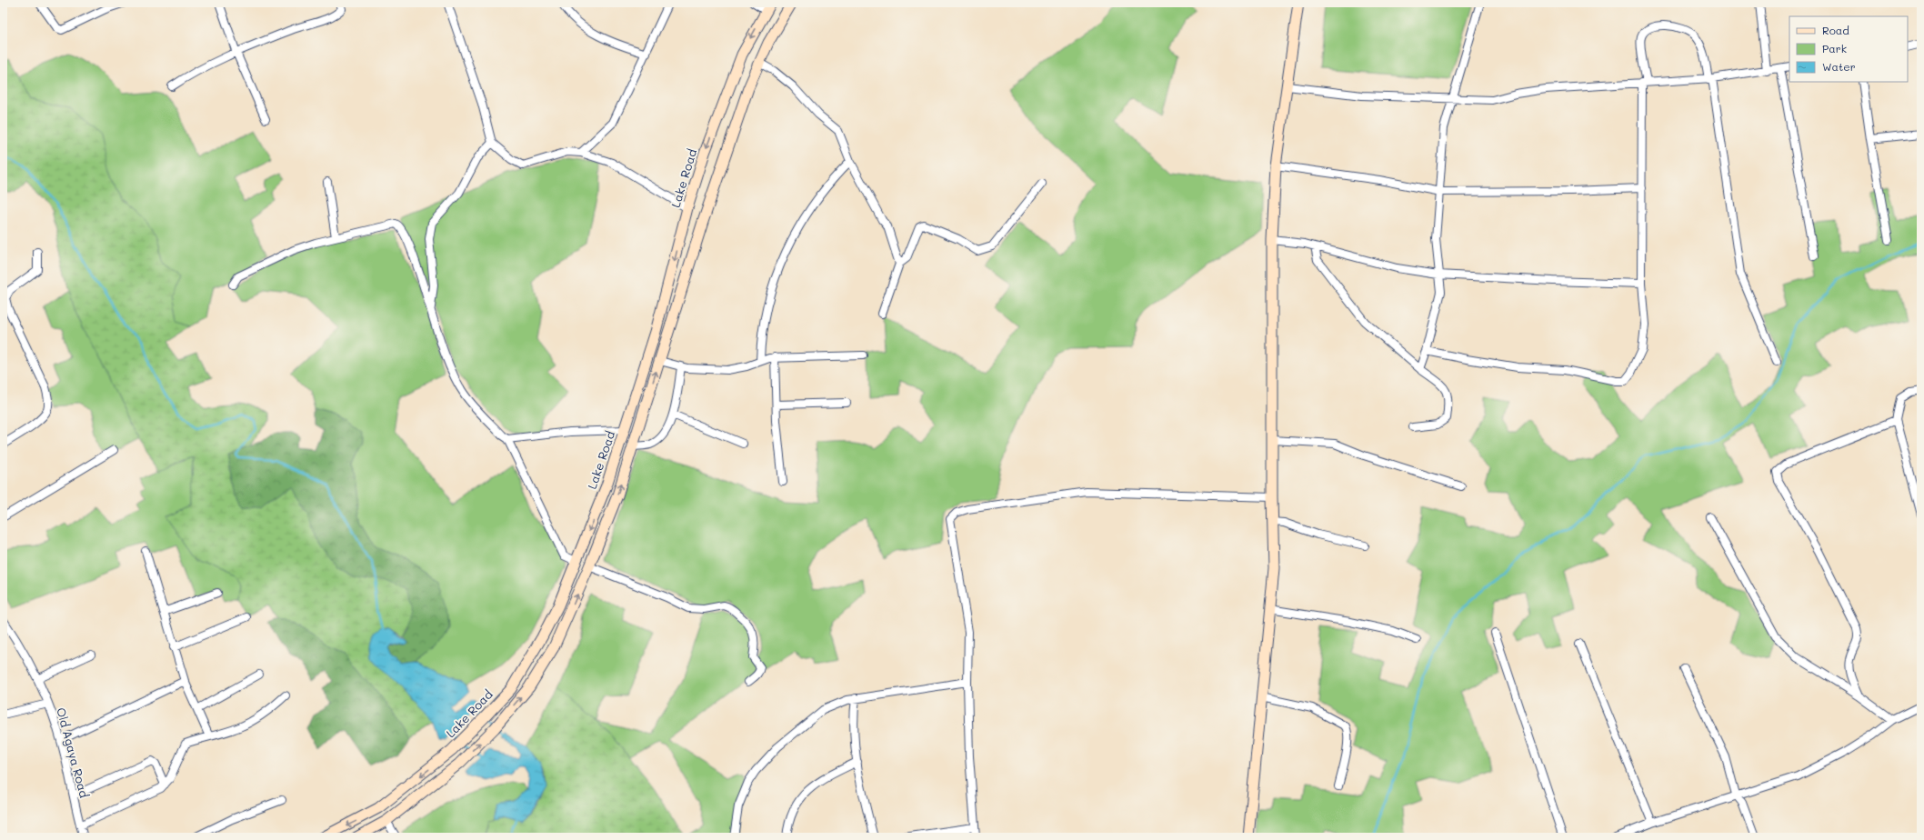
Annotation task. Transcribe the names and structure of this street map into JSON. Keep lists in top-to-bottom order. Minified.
{"streets":{"main road":["Lake Road"],"street":["Old Agaya Road"]},"legend":["Road","Park","Water"]}
